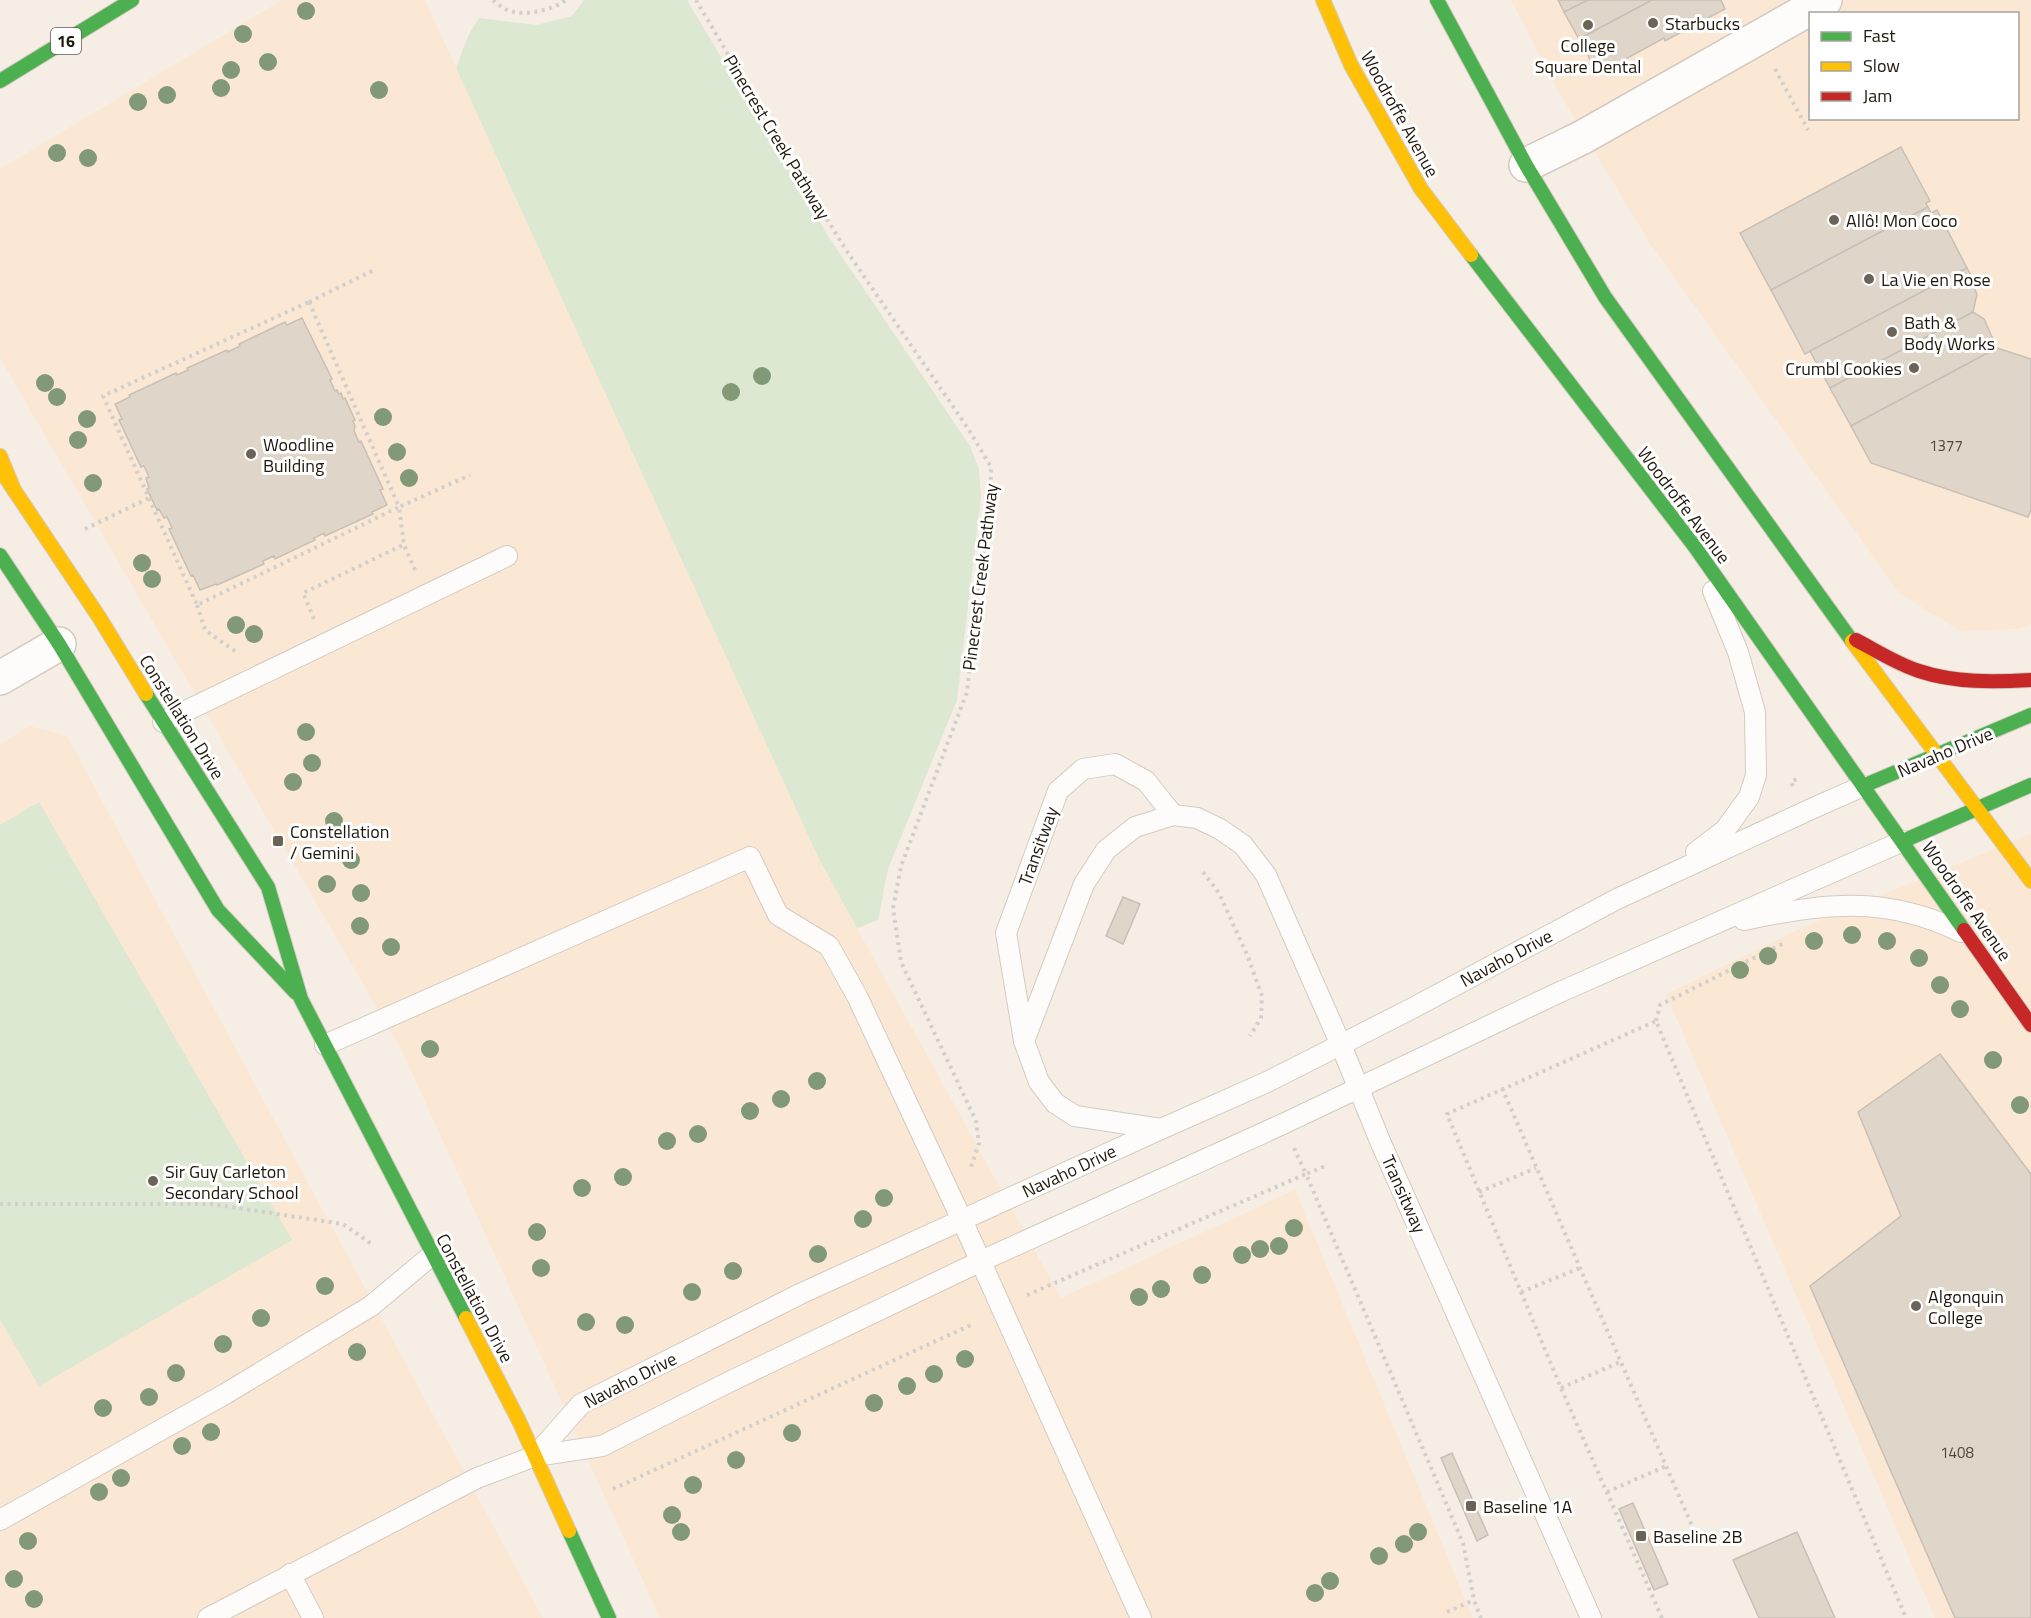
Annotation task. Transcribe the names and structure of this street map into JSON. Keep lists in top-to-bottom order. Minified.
{"streets":{"main road":["16","Woodroffe Avenue","Constellation Drive","Navaho Drive"],"lane":["Transitway"],"path":["Pinecrest Creek Pathway"]},"crossings":[["Woodroffe Avenue","Navaho Drive"],["Constellation Drive","Navaho Drive"],["Navaho Drive","Transitway"]],"places":{"other":["Starbucks","College Square Dental","Allô! Mon Coco","La Vie en Rose","Bath & Body Works","Crumbl Cookies","Woodline Building","Sir Guy Carleton Secondary School","Algonquin College"],"transit":["Constellation / Gemini","Baseline 1A","Baseline 2B"]},"house_numbers":["1377","1408"],"legend":["Fast","Slow","Jam"]}
